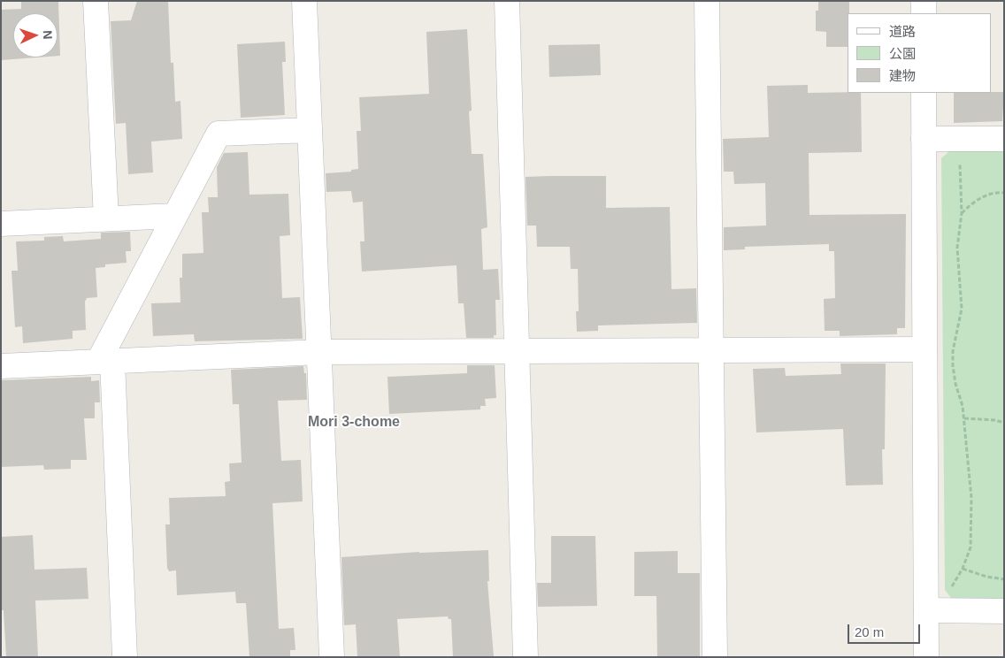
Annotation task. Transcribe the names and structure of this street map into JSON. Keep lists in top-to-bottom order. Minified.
{"districts":["Mori 3-chome"],"legend":["道路","公園","建物"],"scale_bar":"20 m","north":"right"}
